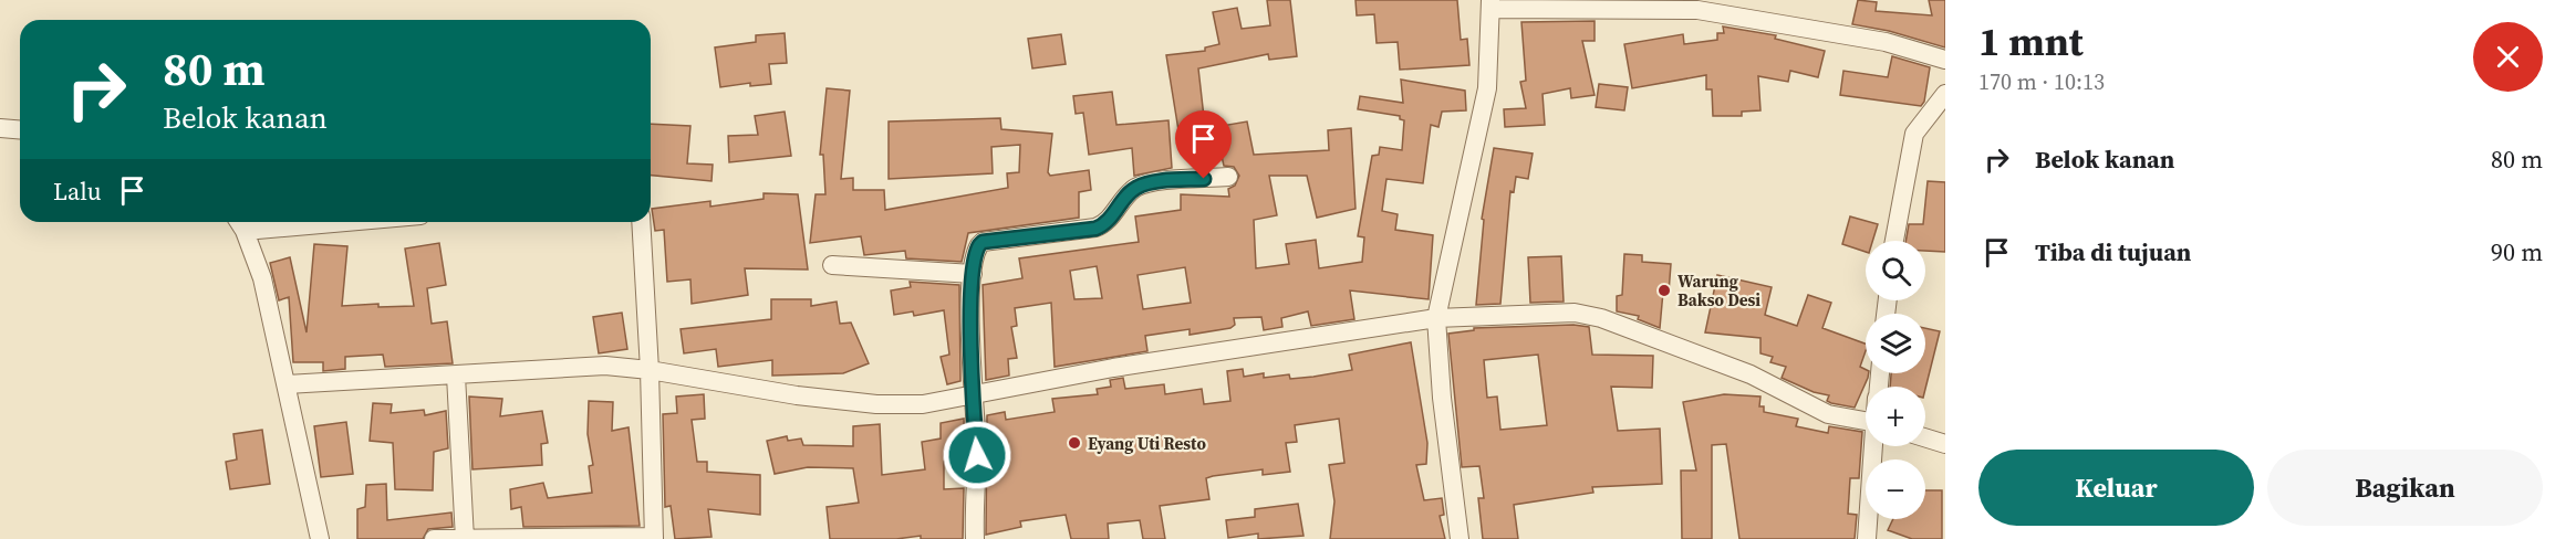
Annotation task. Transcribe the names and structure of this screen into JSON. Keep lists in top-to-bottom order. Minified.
{"places":["Warung Bakso Desi","Eyang Uti Resto"],"page":{"heading":["1 mnt","170 m · 10:13"],"turn":["80 m","Belok kanan"],"list":[{"name":"Belok kanan","value":"80 m"},{"name":"Tiba di tujuan","value":"90 m"}],"then":"Lalu","map_buttons":["+","−"],"buttons":["Keluar","Bagikan"]}}
